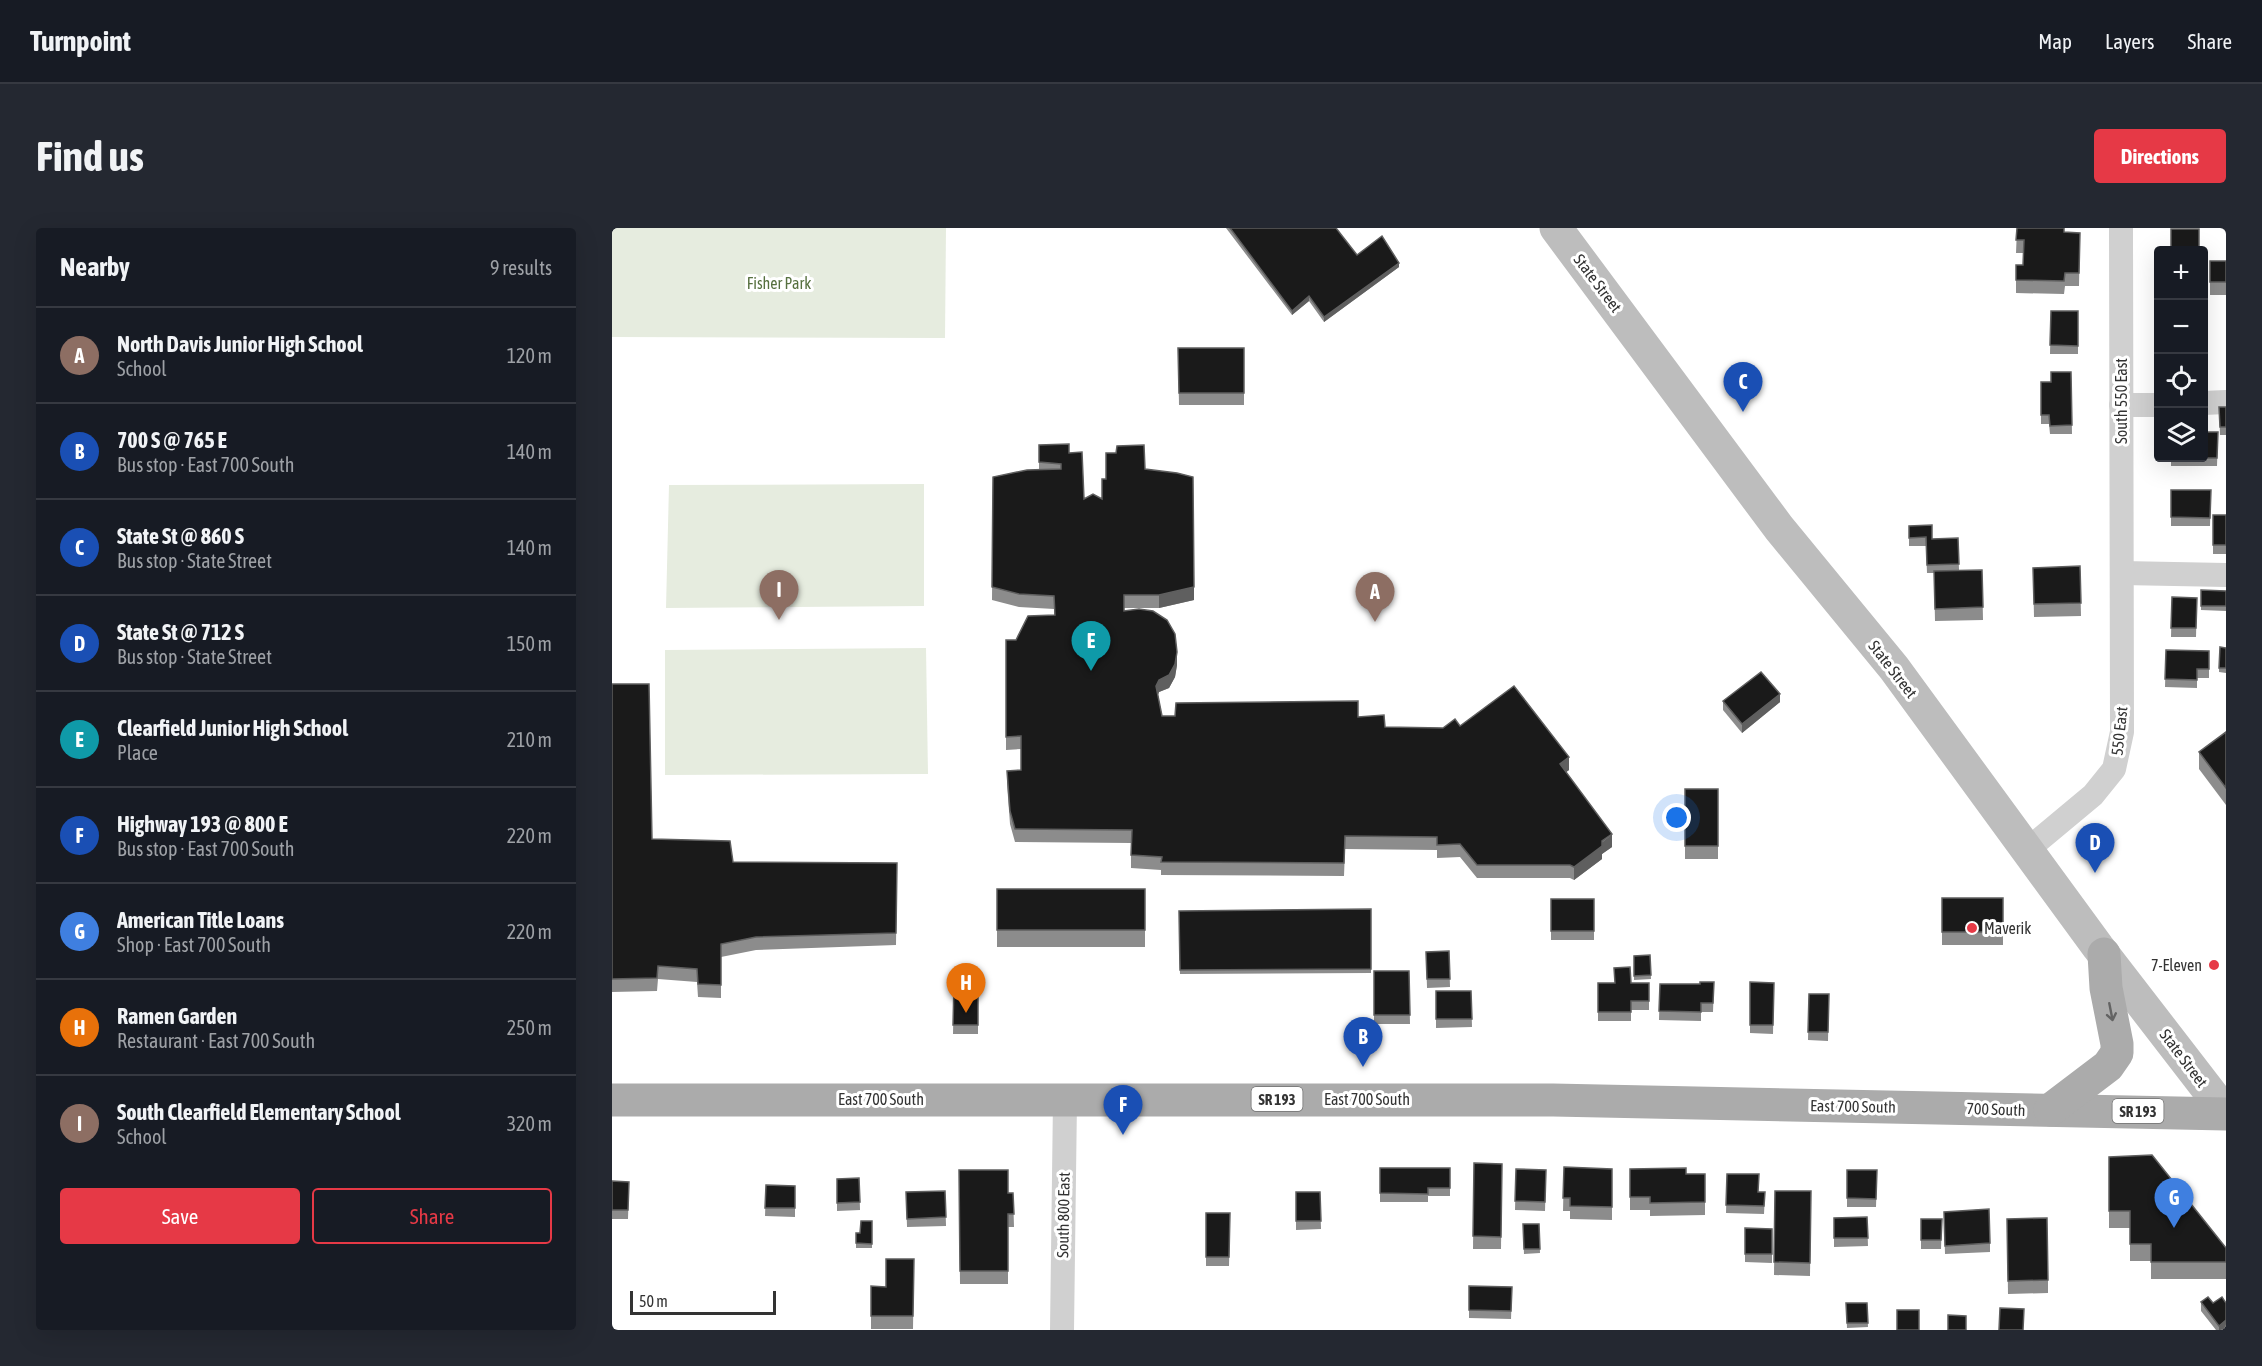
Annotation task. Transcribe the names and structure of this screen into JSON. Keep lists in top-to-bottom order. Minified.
{"streets":{"main road":["State Street","East 700 South","SR 193","700 South"],"street":["South 550 East","550 East","South 800 East"]},"crossings":[["State Street","550 East"],["State Street","SR 193"],["South 550 East","550 East"],["East 700 South","700 South"],["East 700 South","South 800 East"],["SR 193","700 South"]],"parks":["Fisher Park"],"places":["Maverik","7-Eleven"],"scale_bar":"50 m","page":{"header":"Turnpoint","nav":["Map","Layers","Share"],"buttons":["Directions",["Save","Share"]],"title":"Find us","heading":["Nearby","9 results"],"map_buttons":["+","−"],"list":[{"mark":"A","name":"North Davis Junior High School","note":"School","value":"120 m"},{"mark":"B","name":"700 S @ 765 E","note":"Bus stop · East 700 South","value":"140 m"},{"mark":"C","name":"State St @ 860 S","note":"Bus stop · State Street","value":"140 m"},{"mark":"D","name":"State St @ 712 S","note":"Bus stop · State Street","value":"150 m"},{"mark":"E","name":"Clearfield Junior High School","note":"Place","value":"210 m"},{"mark":"F","name":"Highway 193 @ 800 E","note":"Bus stop · East 700 South","value":"220 m"},{"mark":"G","name":"American Title Loans","note":"Shop · East 700 South","value":"220 m"},{"mark":"H","name":"Ramen Garden","note":"Restaurant · East 700 South","value":"250 m"},{"mark":"I","name":"South Clearfield Elementary School","note":"School","value":"320 m"}],"pins":["C","I","A","E","D","H","B","F","G"],"scale":"50 m"}}
